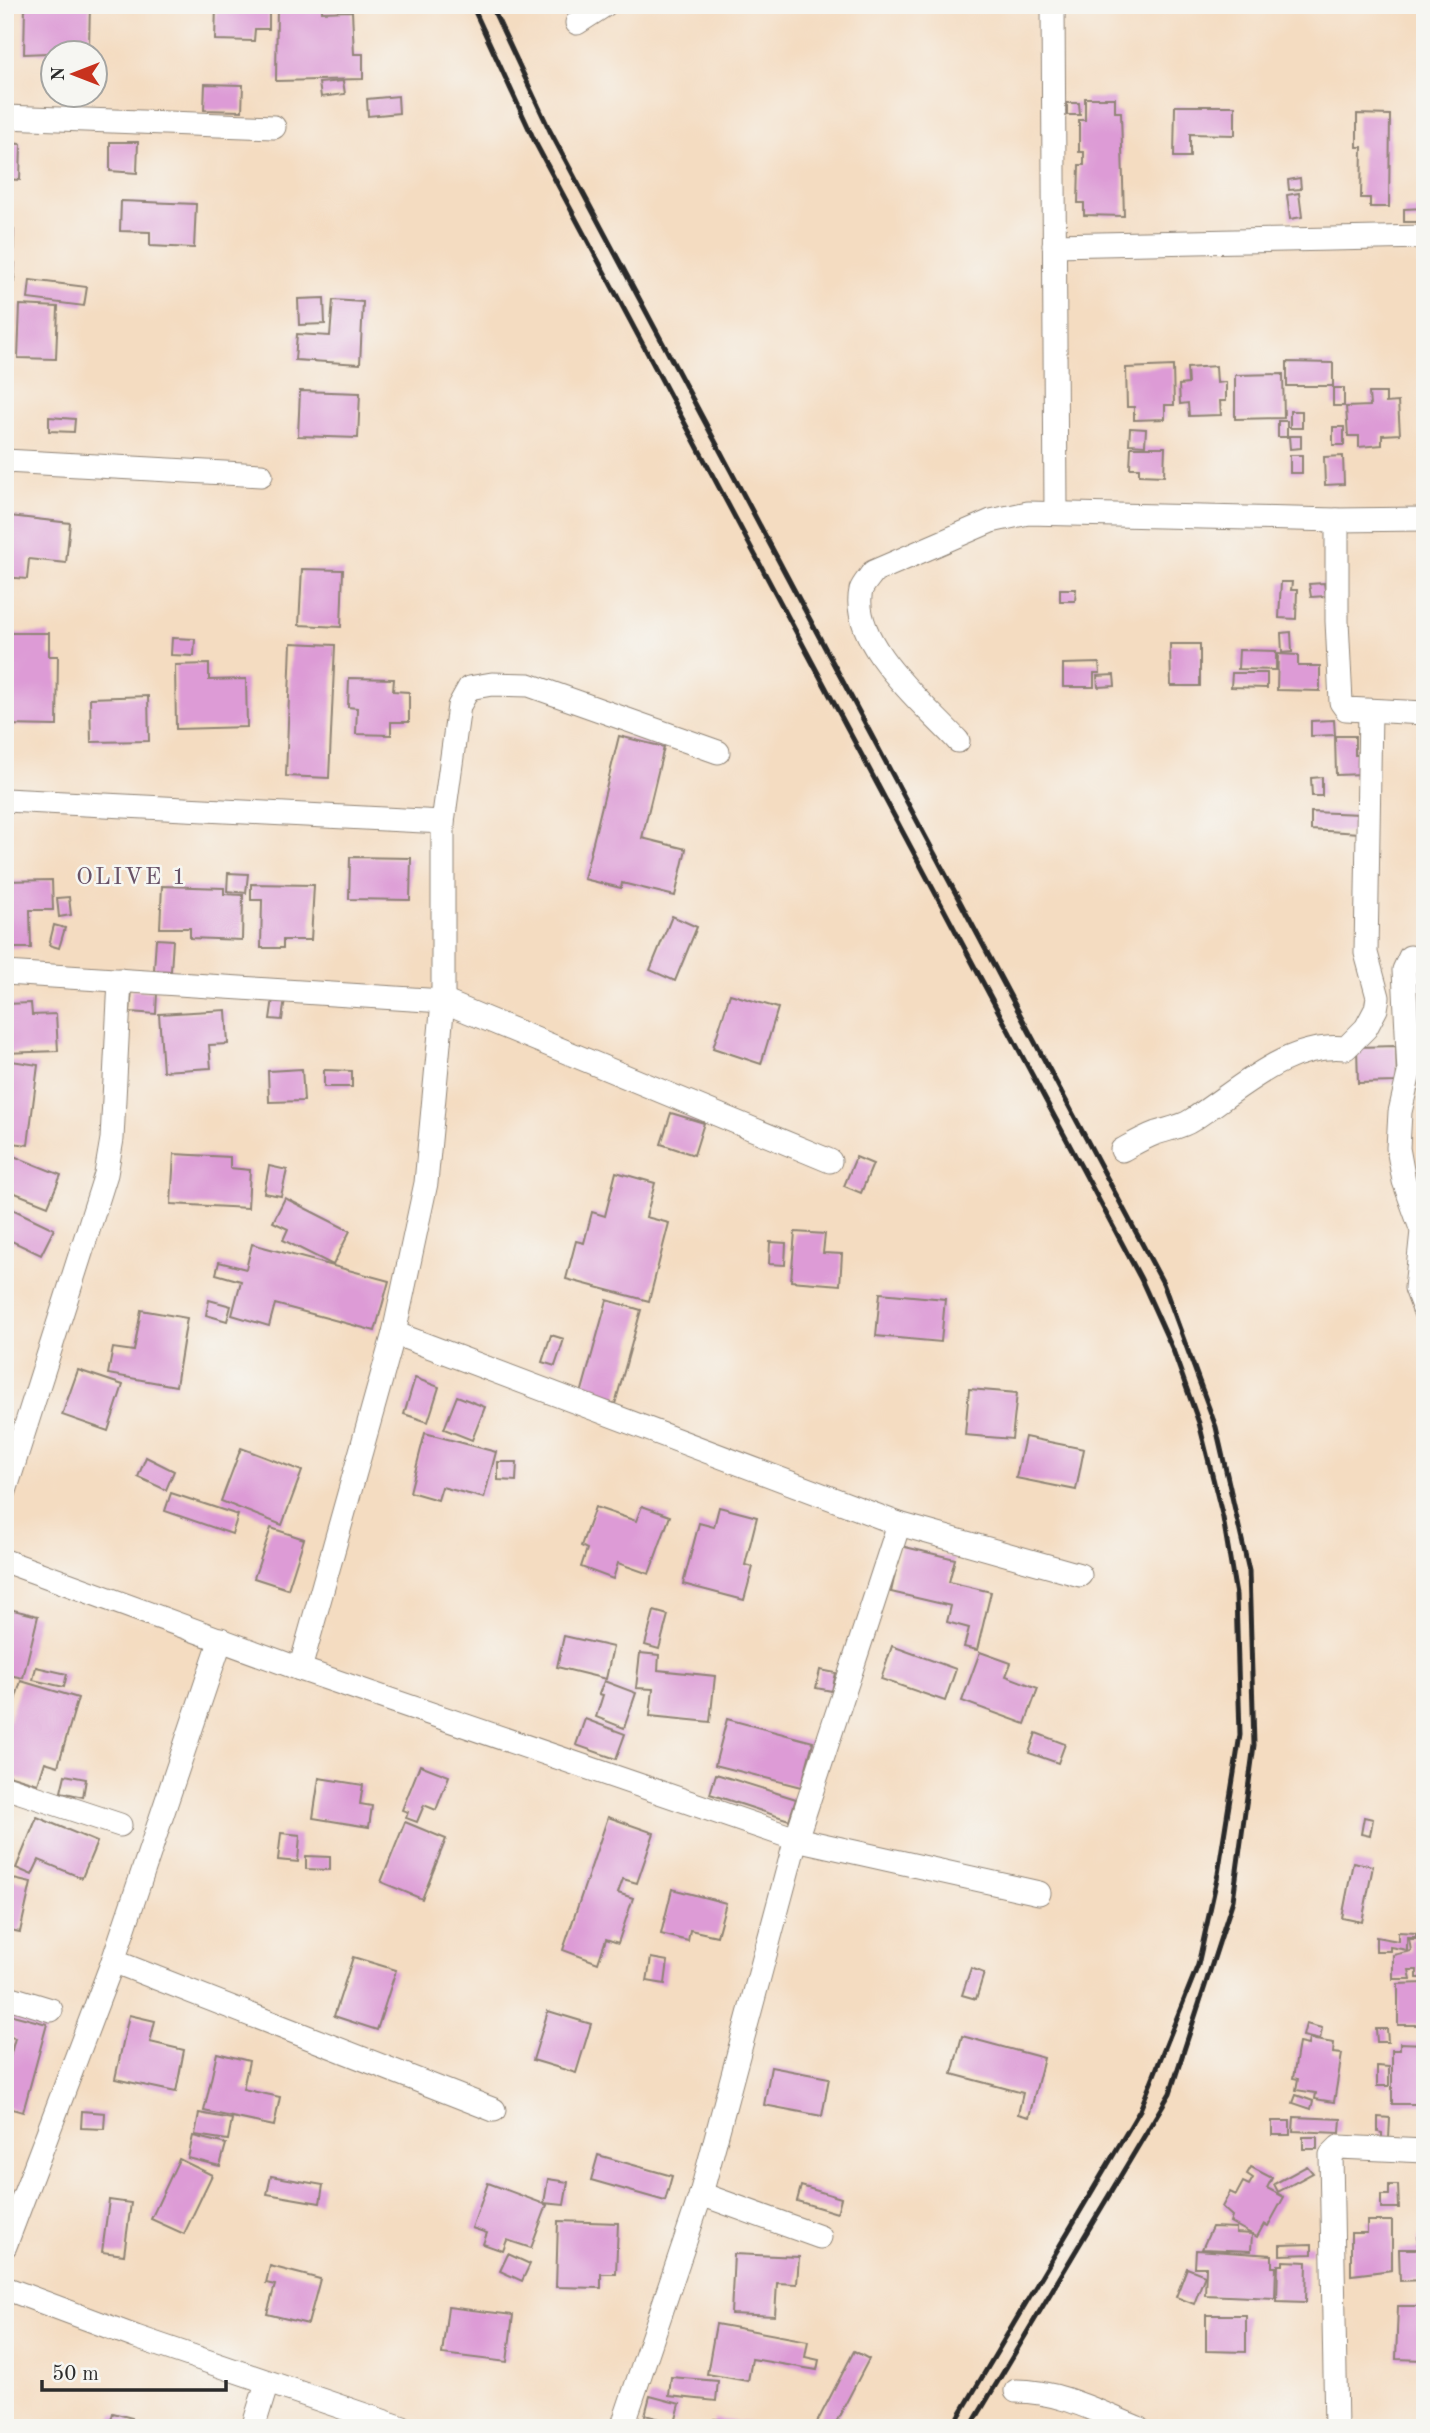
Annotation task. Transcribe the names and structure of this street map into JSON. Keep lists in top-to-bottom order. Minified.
{"districts":["OLIVE 1"],"scale_bar":"50 m","north":"left"}
